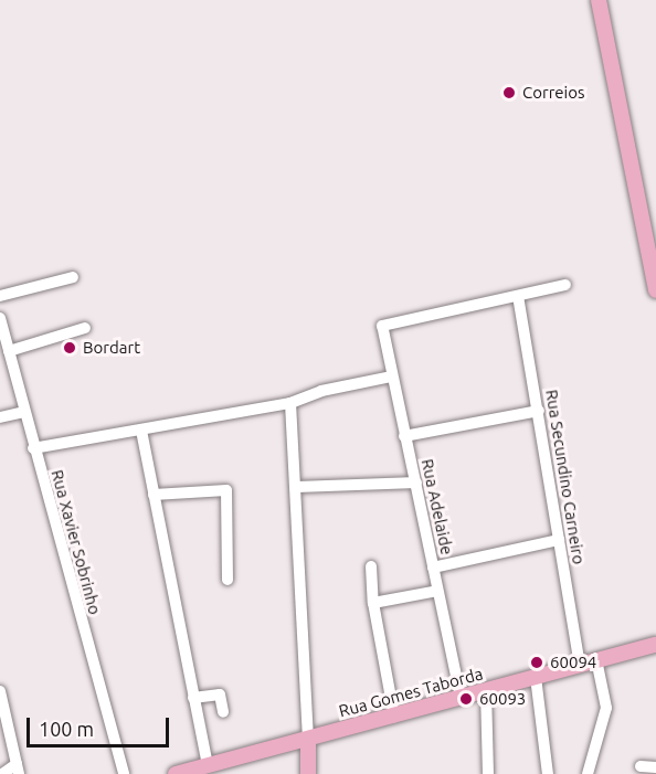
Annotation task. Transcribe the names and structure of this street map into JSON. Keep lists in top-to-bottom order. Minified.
{"streets":{"main road":["Rua Gomes Taborda"],"street":["Rua Secundino Carneiro","Rua Adelaide","Rua Xavier Sobrinho"]},"crossings":[["Rua Secundino Carneiro","Rua Adelaide"],["Rua Secundino Carneiro","Rua Gomes Taborda"],["Rua Adelaide","Rua Gomes Taborda"]],"places":["Correios","Bordart","60094","60093"],"scale_bar":"100 m"}
